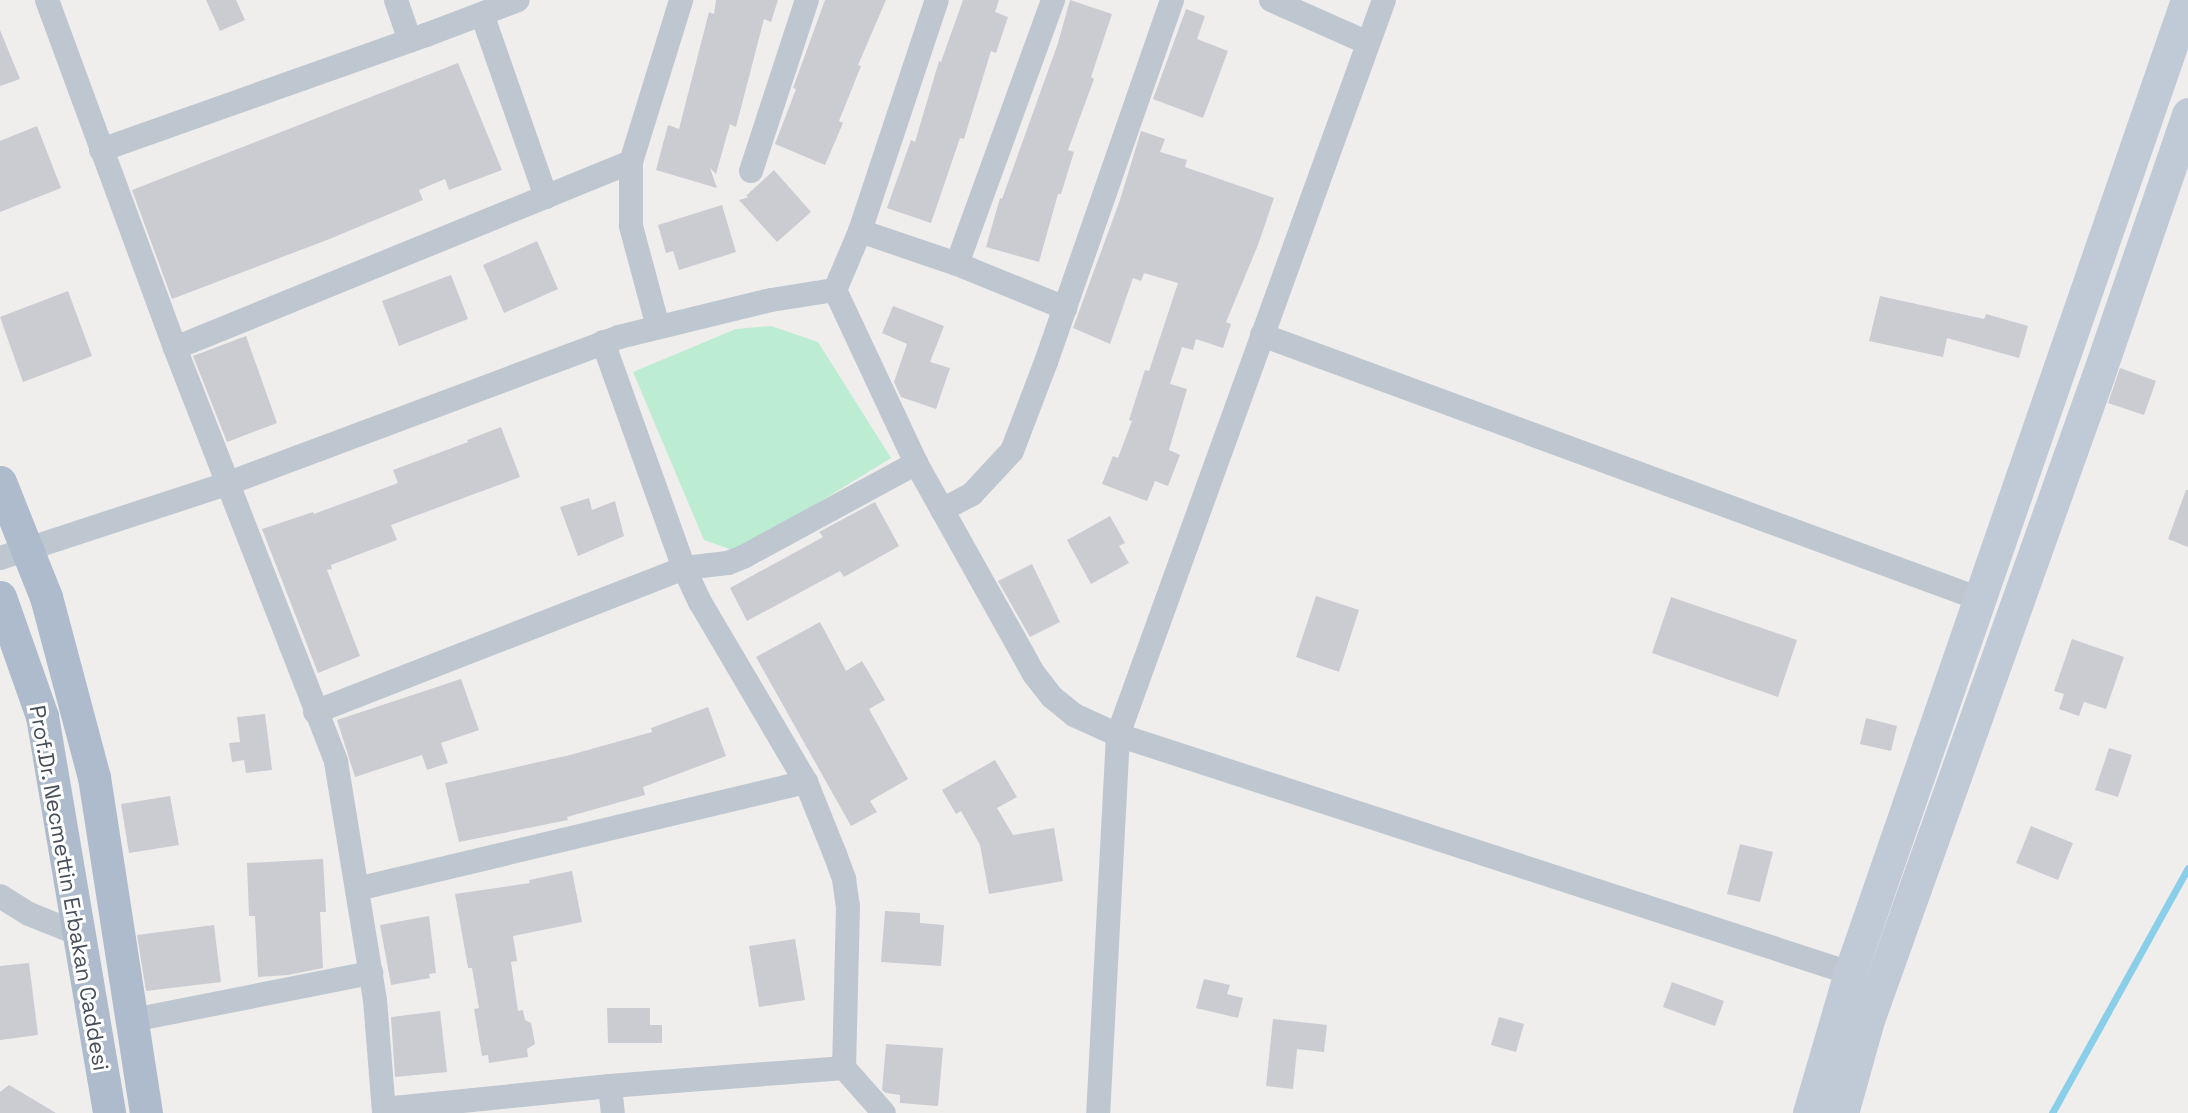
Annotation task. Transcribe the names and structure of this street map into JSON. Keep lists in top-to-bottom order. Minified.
{"streets":{"main road":["Prof.Dr. Necmettin Erbakan Caddesi"]}}
